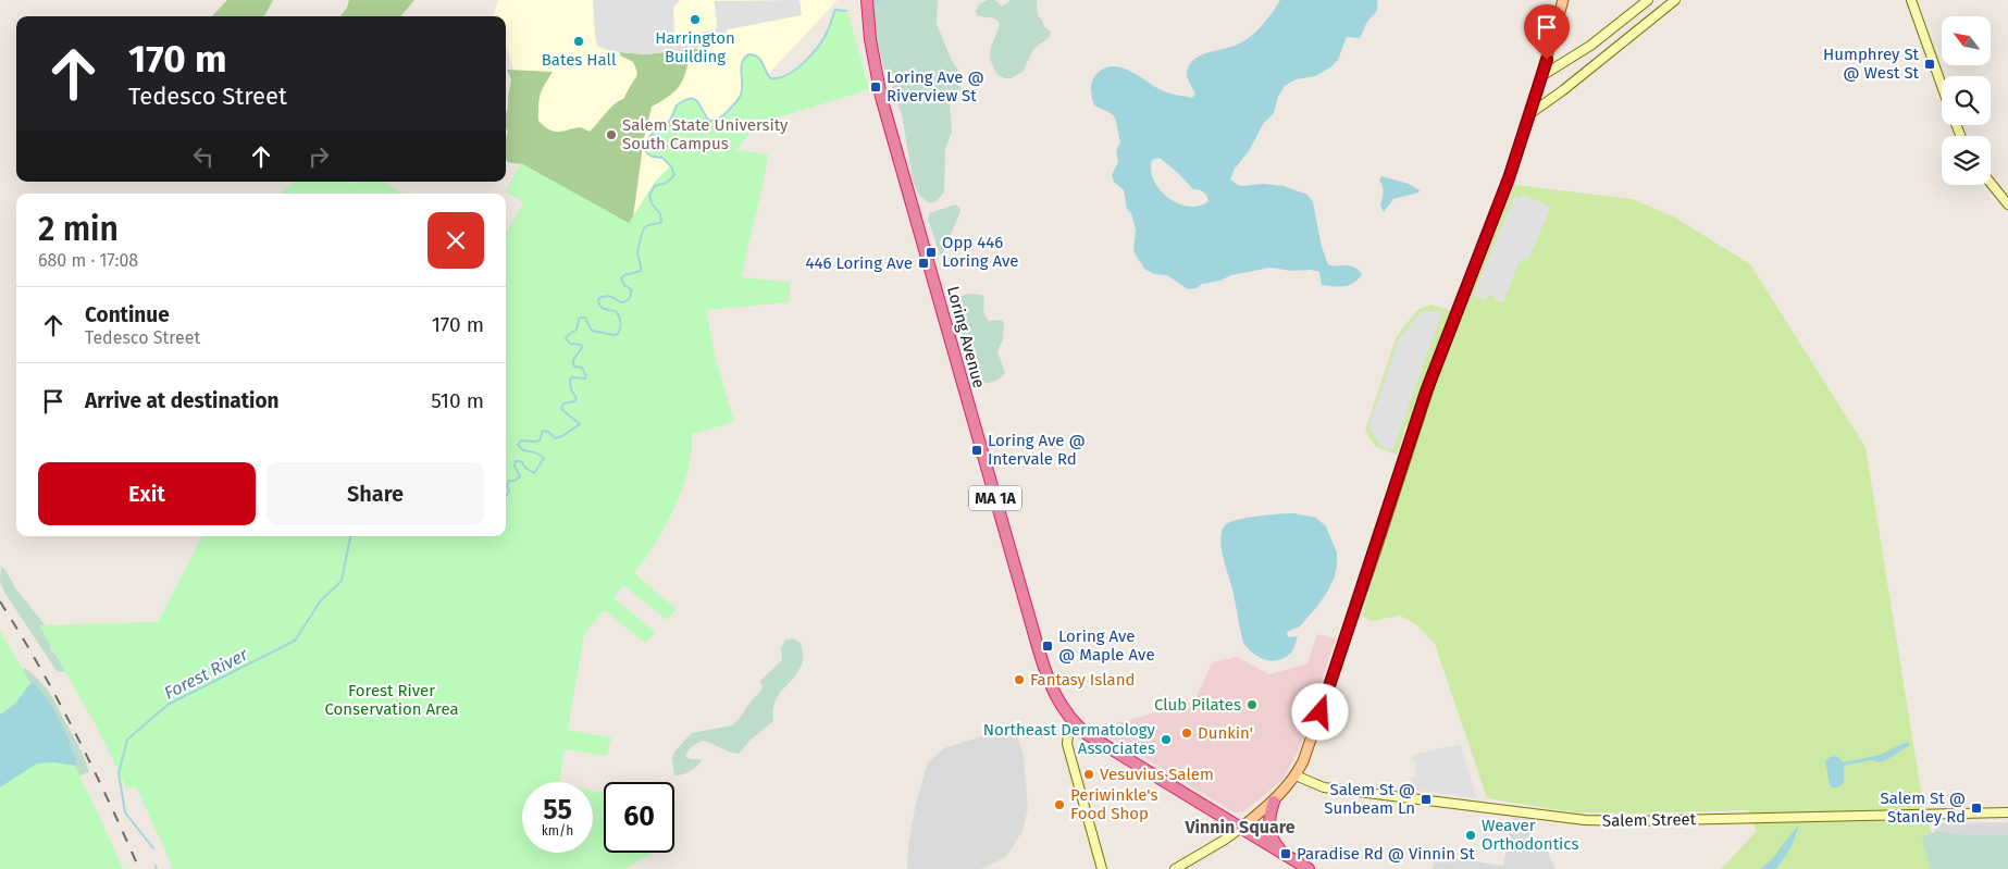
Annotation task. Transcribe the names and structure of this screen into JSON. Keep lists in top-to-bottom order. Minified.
{"streets":{"highway":["Loring Avenue","MA 1A"],"main road":["Salem Street"]},"crossings":[["Loring Avenue","MA 1A"]],"districts":["Vinnin Square"],"water":["Forest River"],"parks":["Forest River Conservation Area"],"places":{"other":["Harrington Building","Bates Hall","Salem State University South Campus","Fantasy Island","Club Pilates","Dunkin'","Northeast Dermatology Associates","Vesuvius Salem","Periwinkle's Food Shop","Weaver Orthodontics"],"transit":["Humphrey St @ West St","Loring Ave @ Riverview St","Opp 446 Loring Ave","446 Loring Ave","Loring Ave @ Intervale Rd","Loring Ave @ Maple Ave","Salem St @ Sunbeam Ln","Salem St @ Stanley Rd","Paradise Rd @ Vinnin St"]},"north":"top left","page":{"turn":["170 m","Tedesco Street"],"heading":["2 min","680 m · 17:08"],"list":[{"name":"Continue","note":"Tedesco Street","value":"170 m"},{"name":"Arrive at destination","value":"510 m"}],"buttons":["Exit","Share"],"speed":"55 km/h","limit":"60"}}
